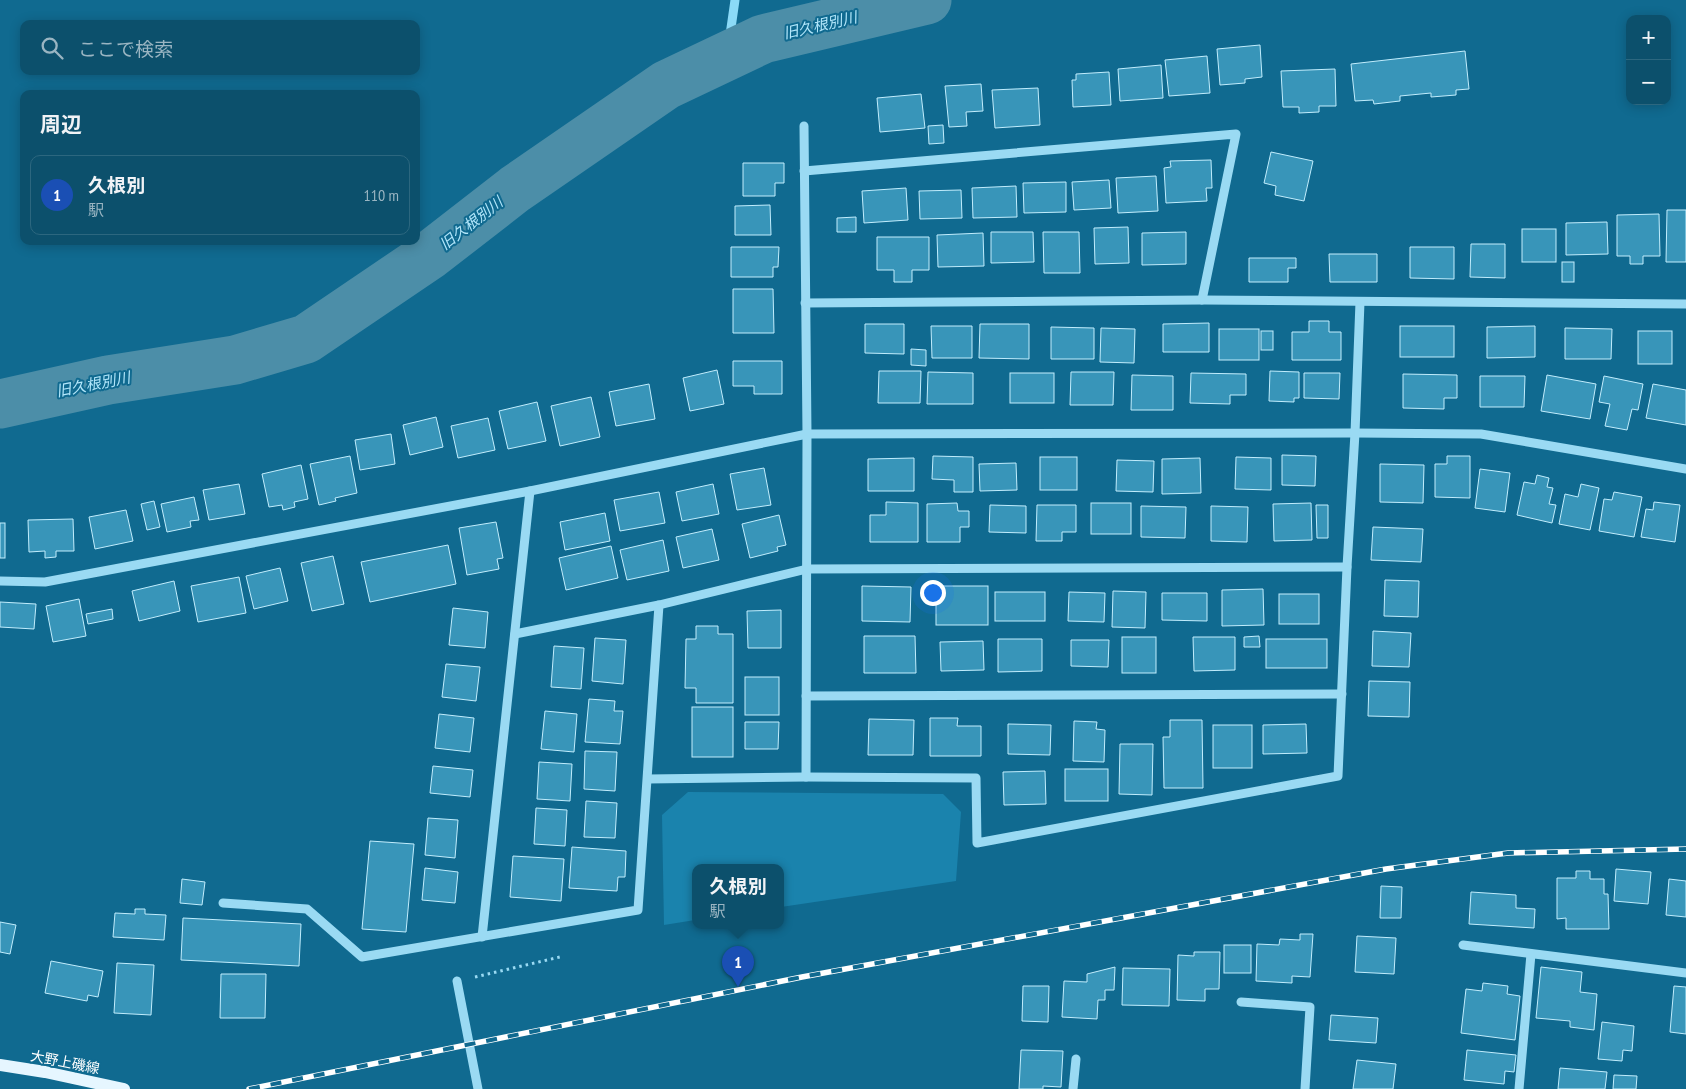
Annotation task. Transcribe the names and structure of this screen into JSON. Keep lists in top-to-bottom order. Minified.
{"streets":{"main road":["大野上磯線"]},"water":["旧久根別川"],"page":{"map_buttons":["+","−"],"search":"ここで検索","heading":"周辺","list":[{"mark":"1","name":"久根別","note":"駅","value":"110 m"}],"popup":["久根別","駅"],"pins":"1"}}
